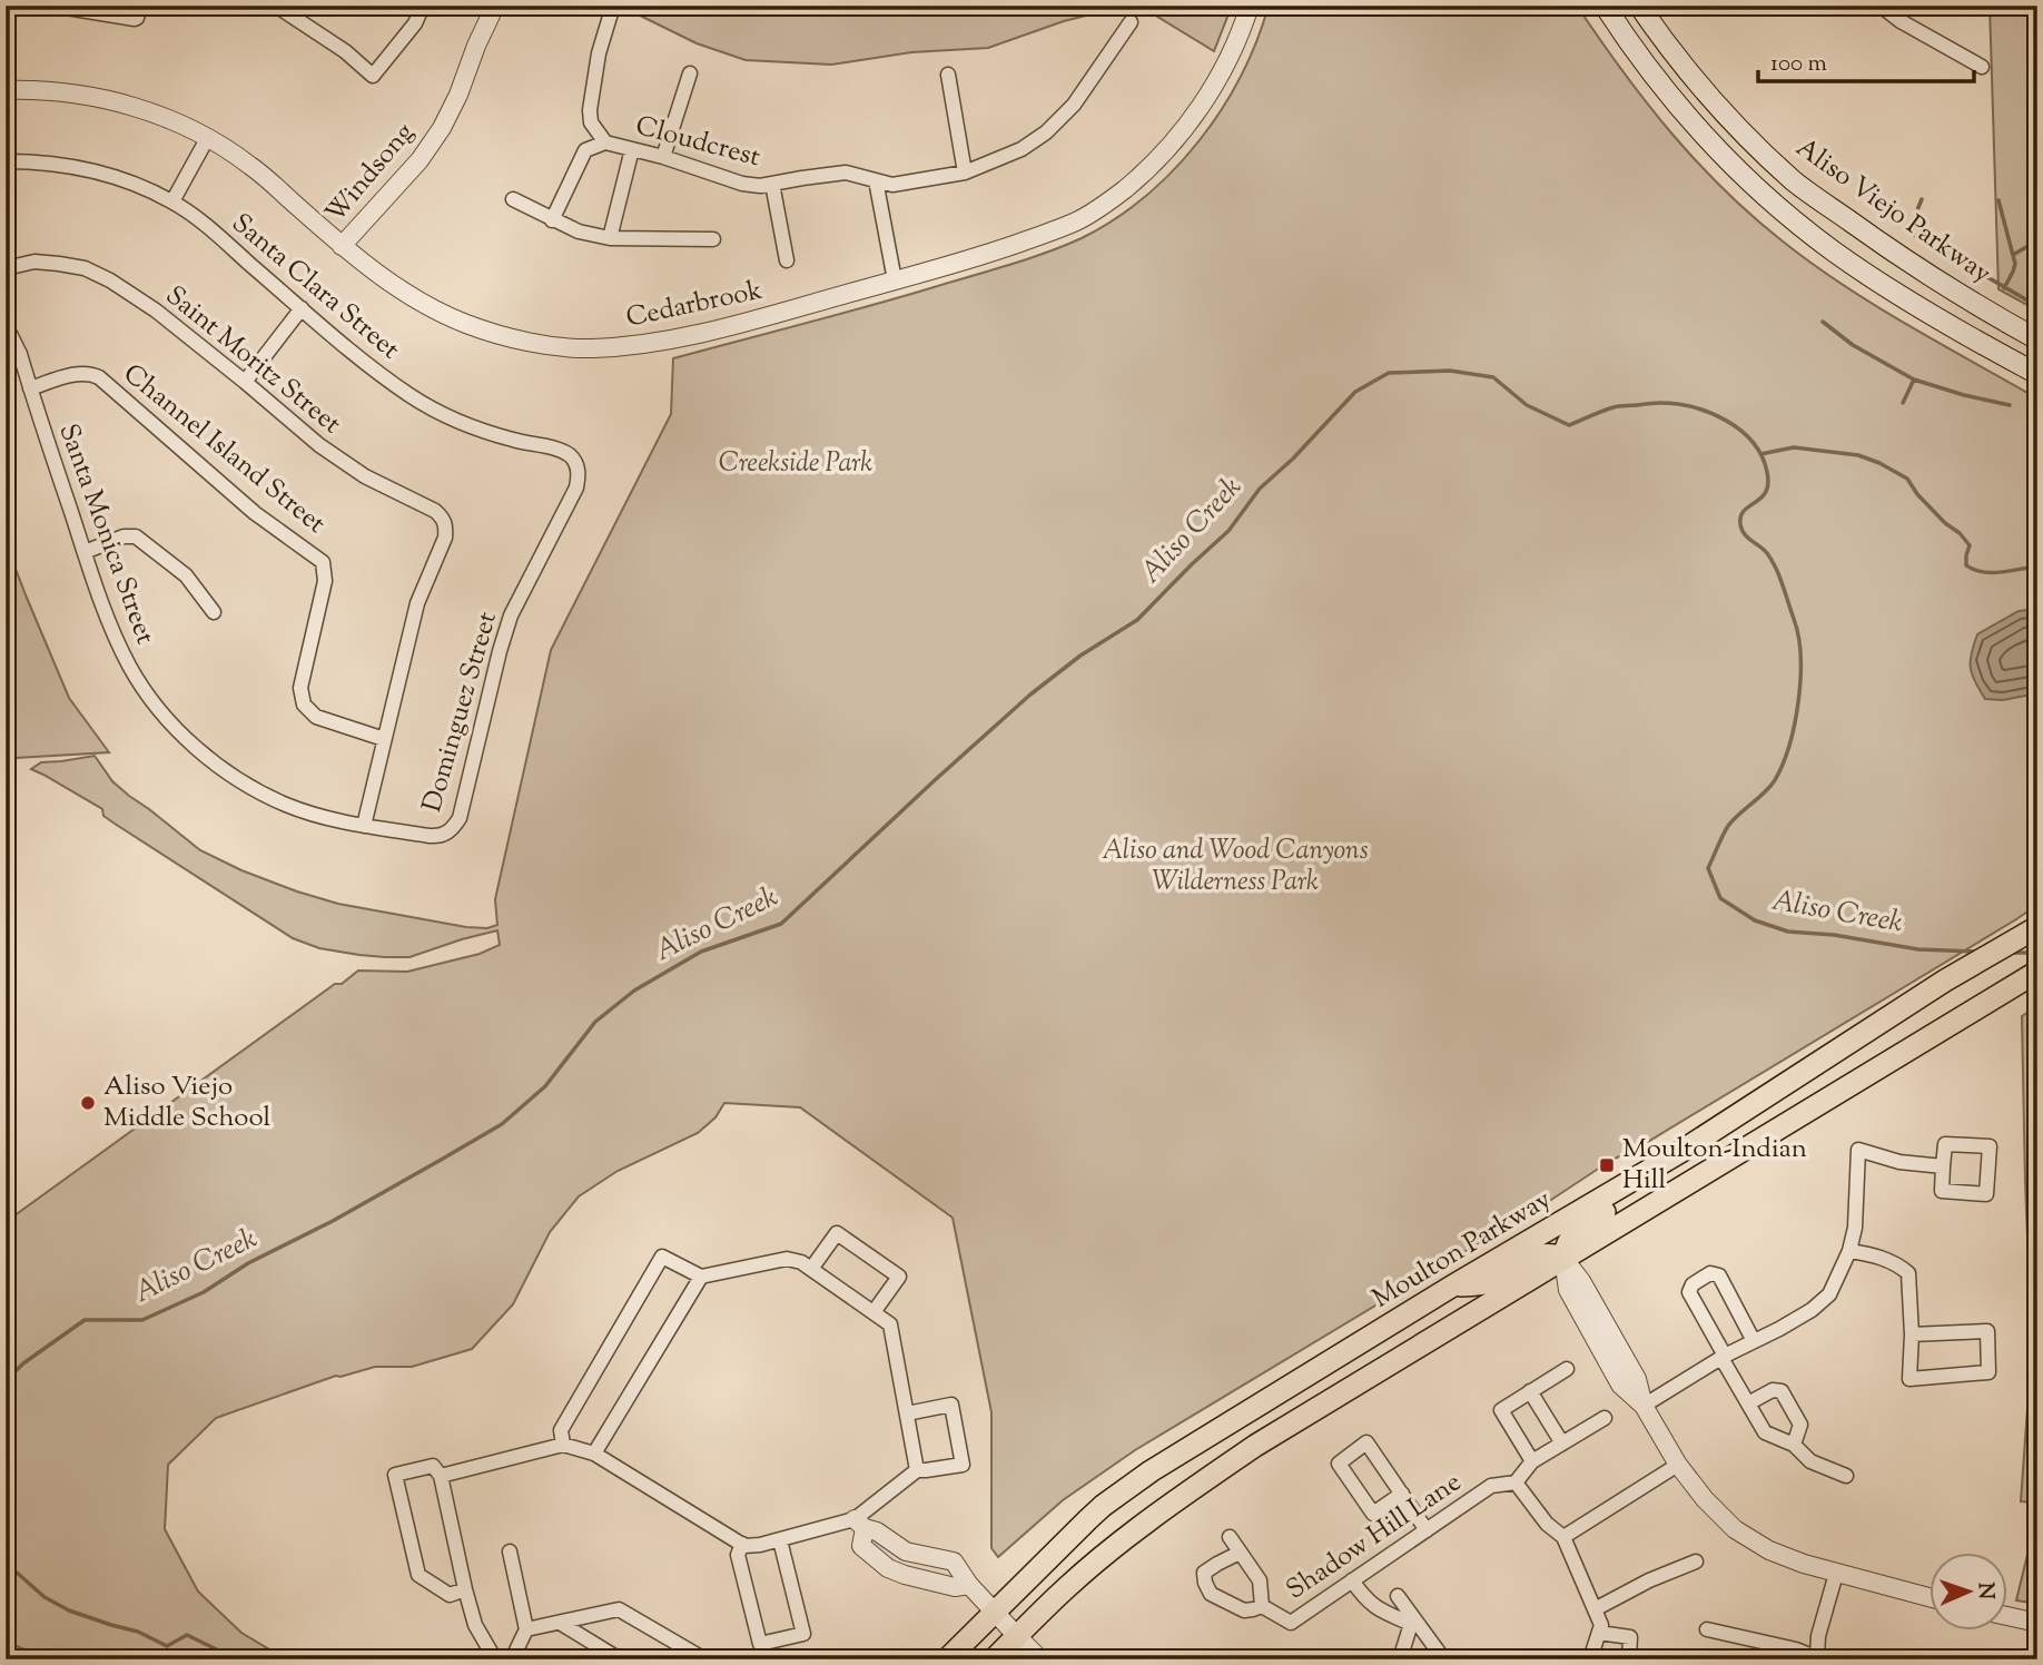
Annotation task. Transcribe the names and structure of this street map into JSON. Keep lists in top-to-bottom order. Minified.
{"streets":{"main road":["Aliso Viejo Parkway","Moulton Parkway"],"street":["Cloudcrest","Windsong","Santa Clara Street","Cedarbrook","Saint Moritz Street","Channel Island Street","Santa Monica Street","Dominguez Street","Shadow Hill Lane"]},"crossings":[["Windsong","Cedarbrook"],["Santa Clara Street","Dominguez Street"],["Saint Moritz Street","Channel Island Street"],["Channel Island Street","Santa Monica Street"],["Santa Monica Street","Dominguez Street"]],"water":["Aliso Creek"],"parks":["Creekside Park","Aliso and Wood Canyons Wilderness Park"],"places":{"other":["Aliso Viejo Middle School"],"transit":["Moulton-Indian Hill"]},"scale_bar":"100 m","north":"right"}
